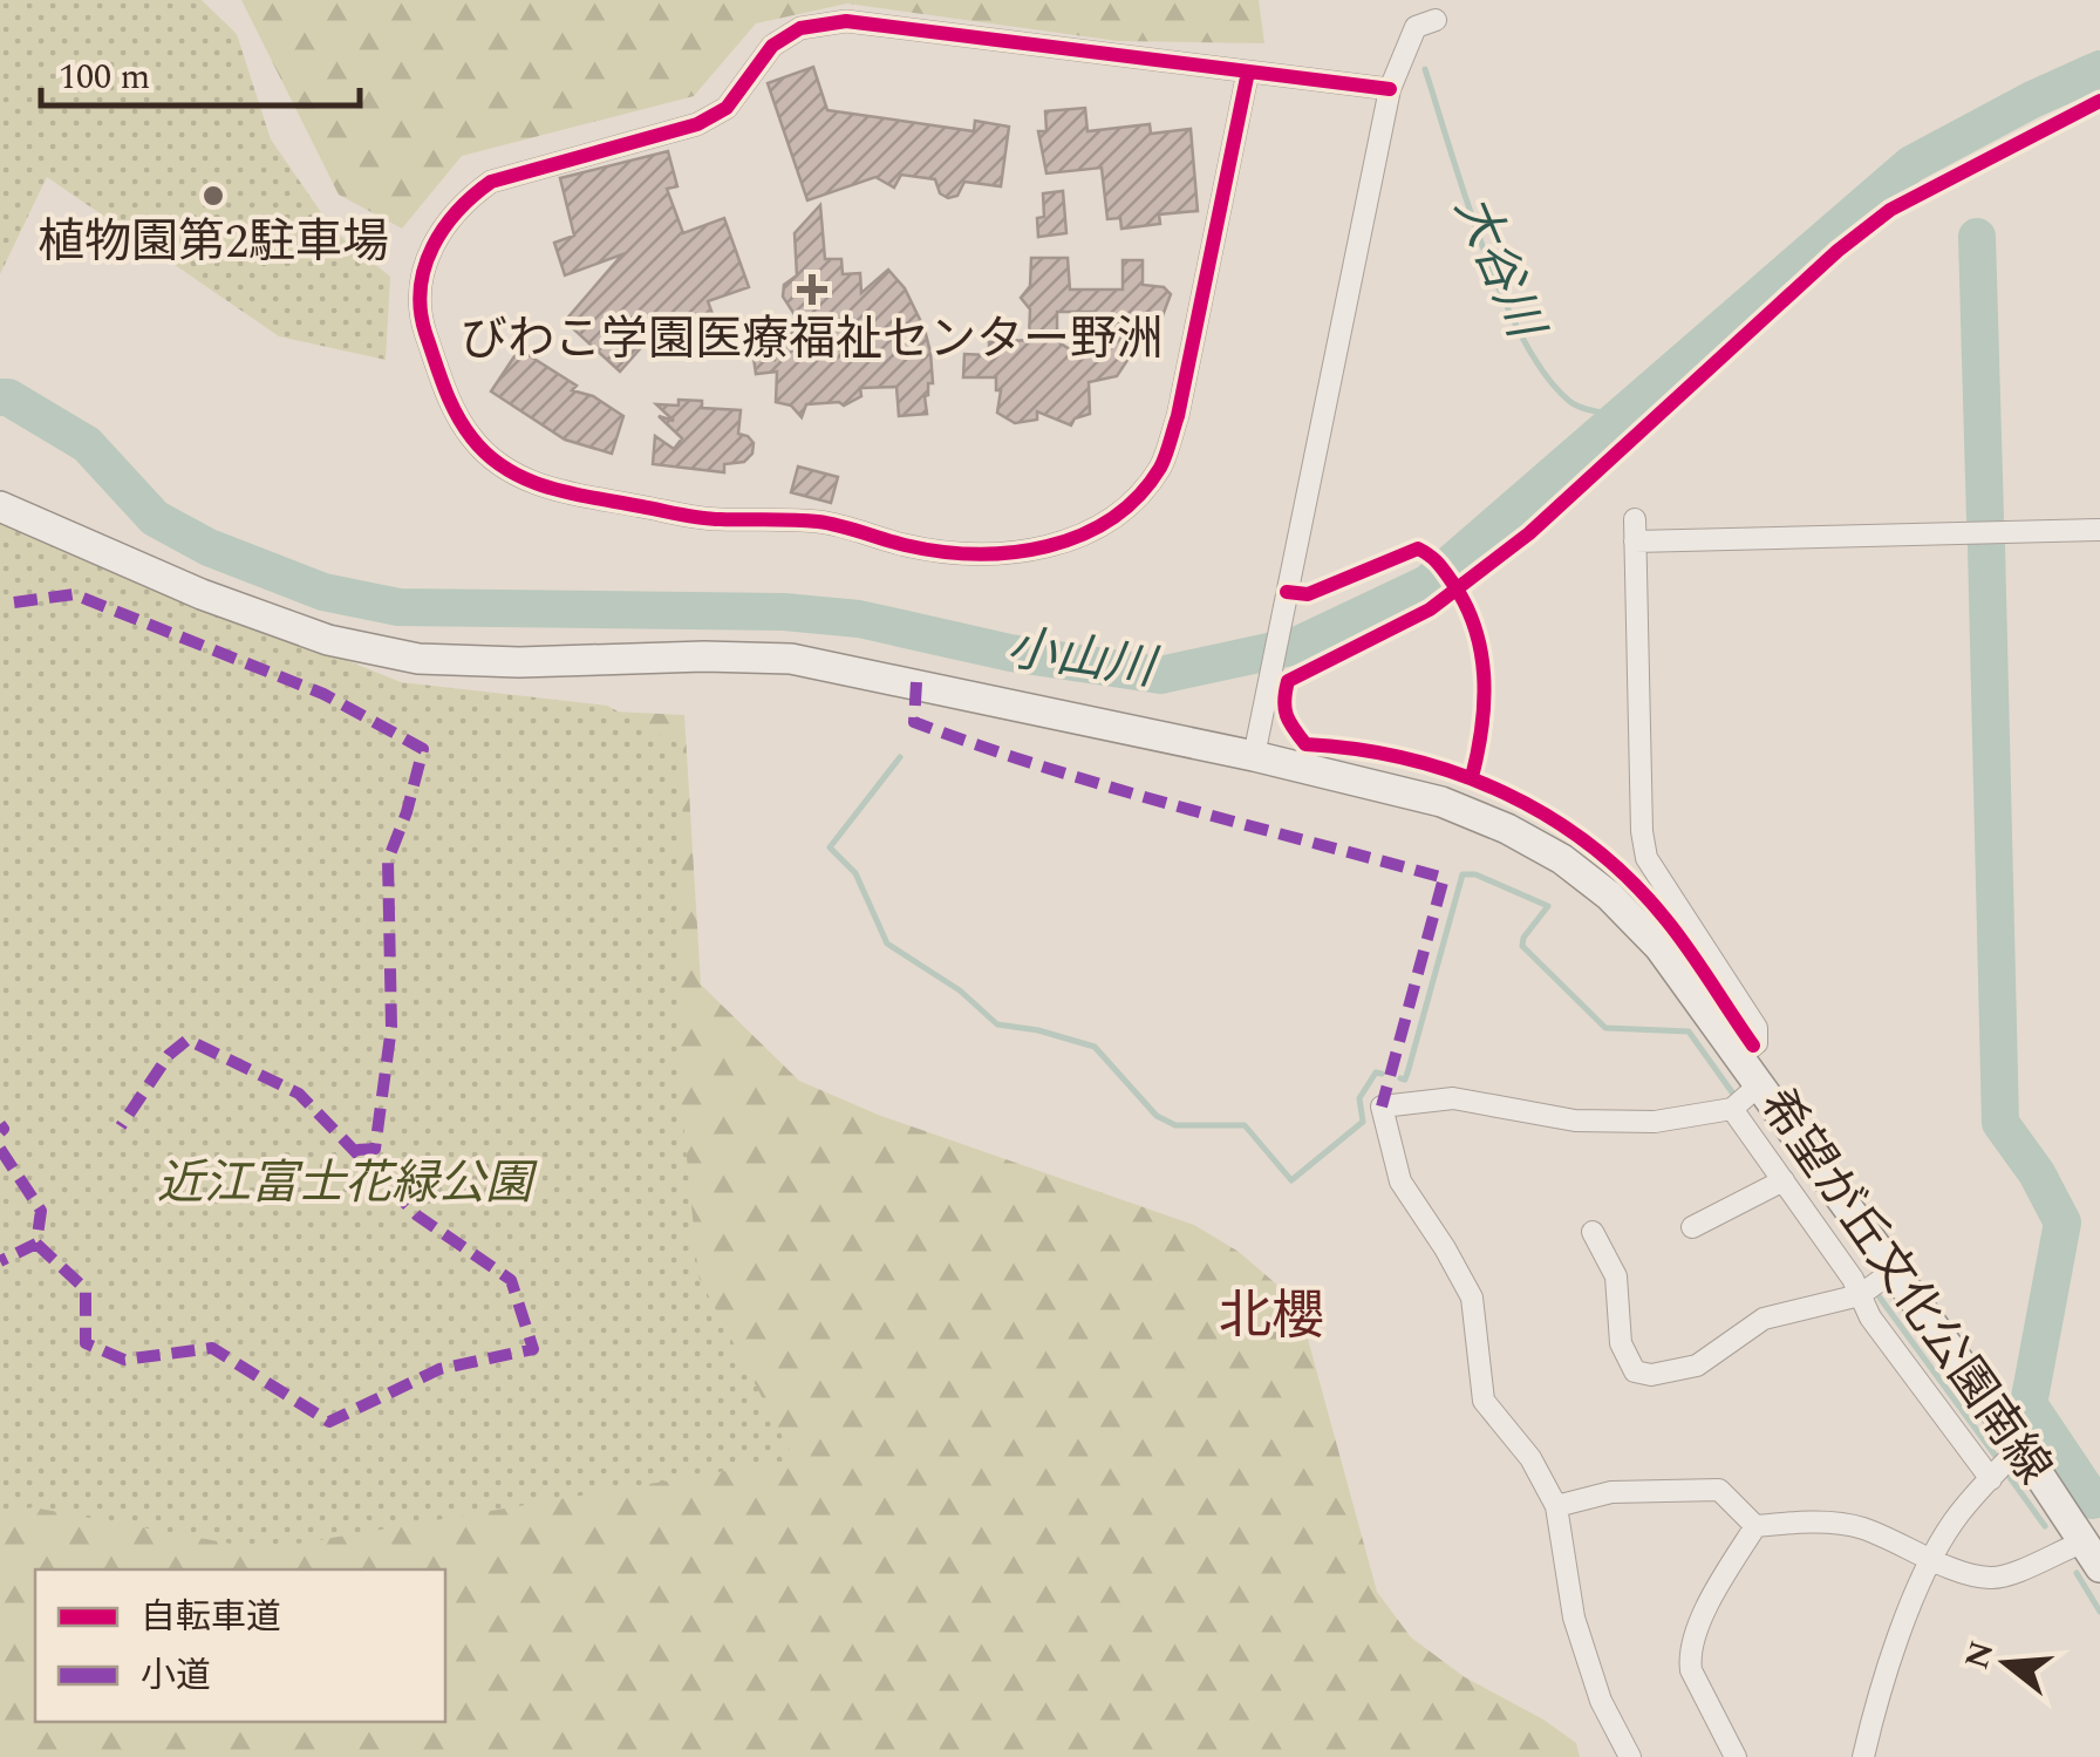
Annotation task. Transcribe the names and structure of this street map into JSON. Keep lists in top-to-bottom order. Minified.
{"streets":{"main road":["希望が丘文化公園南線"]},"districts":["北櫻"],"water":["大谷川","小山川"],"parks":["近江富士花緑公園"],"places":{"other":["植物園第2駐車場"],"health":["びわこ学園医療福祉センター野洲"]},"legend":["自転車道","小道"],"scale_bar":"100 m","north":"left"}
